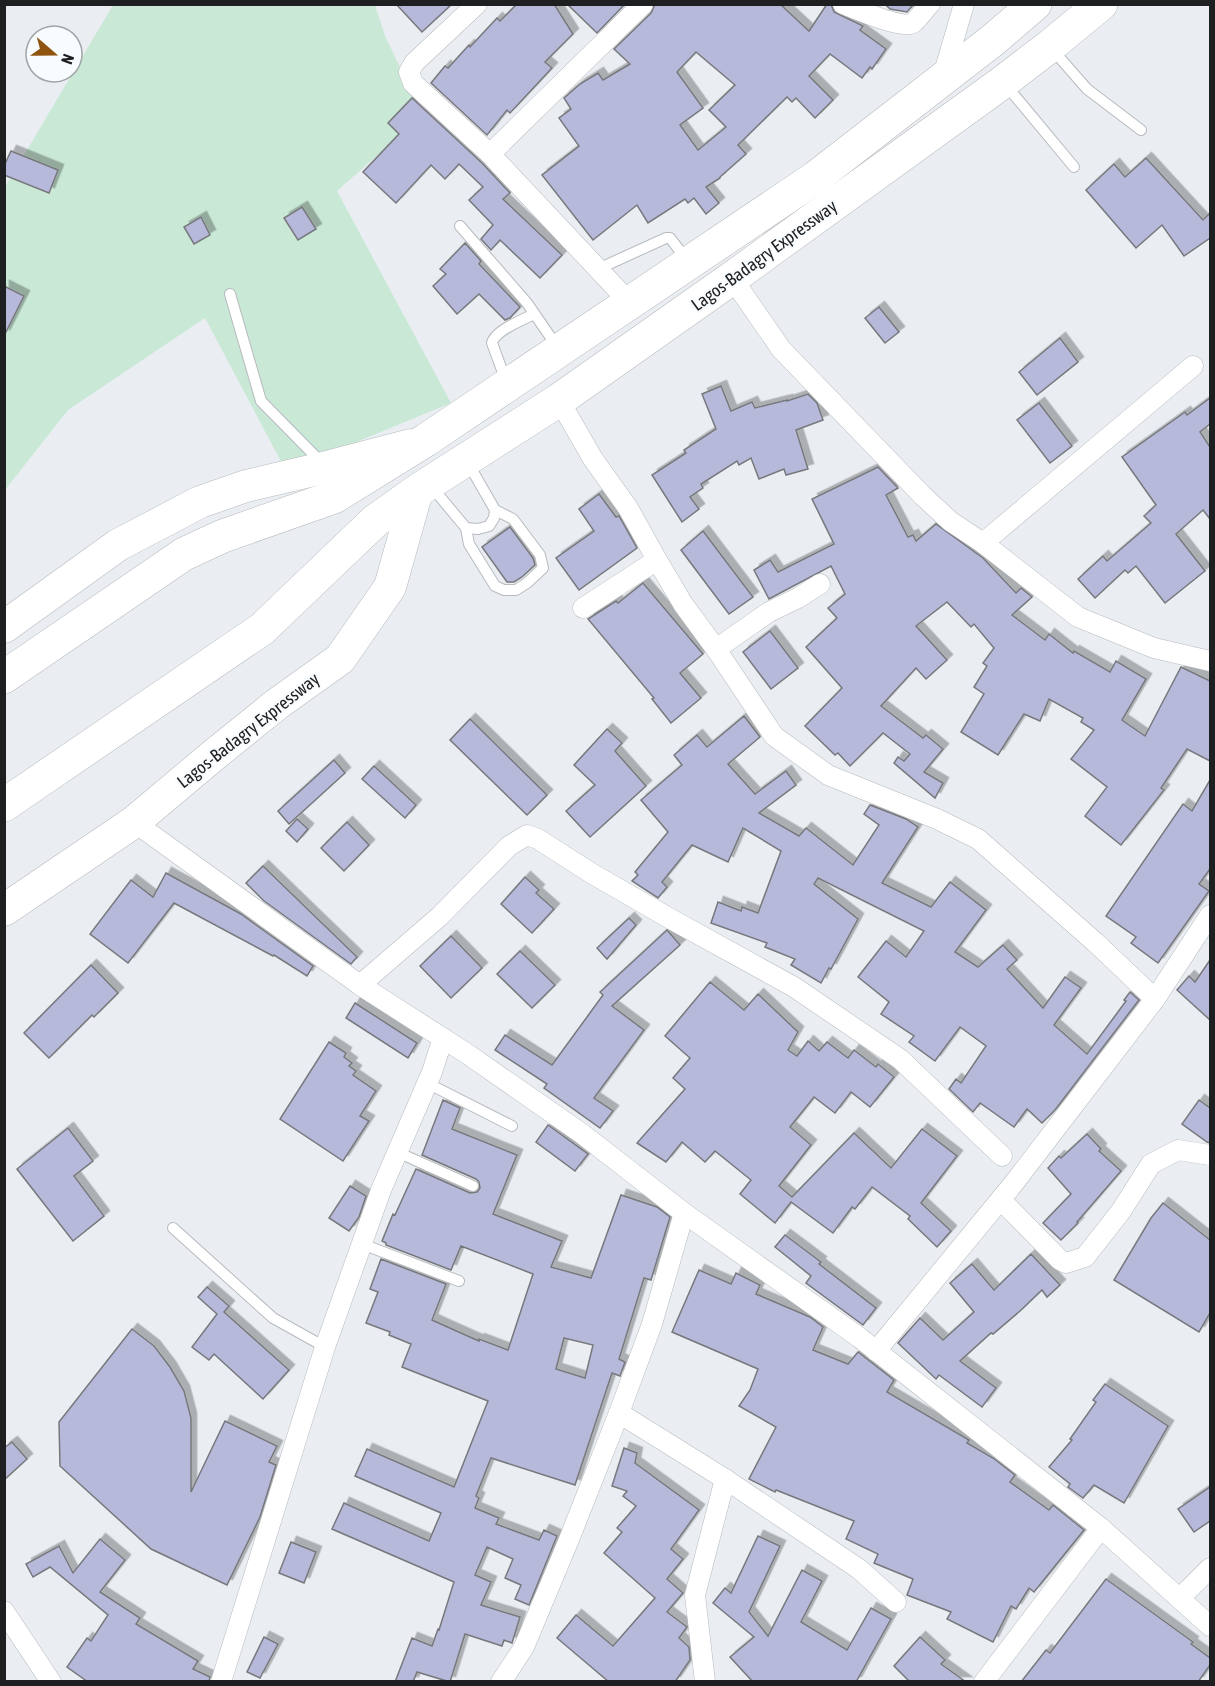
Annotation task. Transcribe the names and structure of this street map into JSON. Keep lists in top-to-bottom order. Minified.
{"streets":{"highway":["Lagos-Badagry Expressway"]},"north":"right"}
